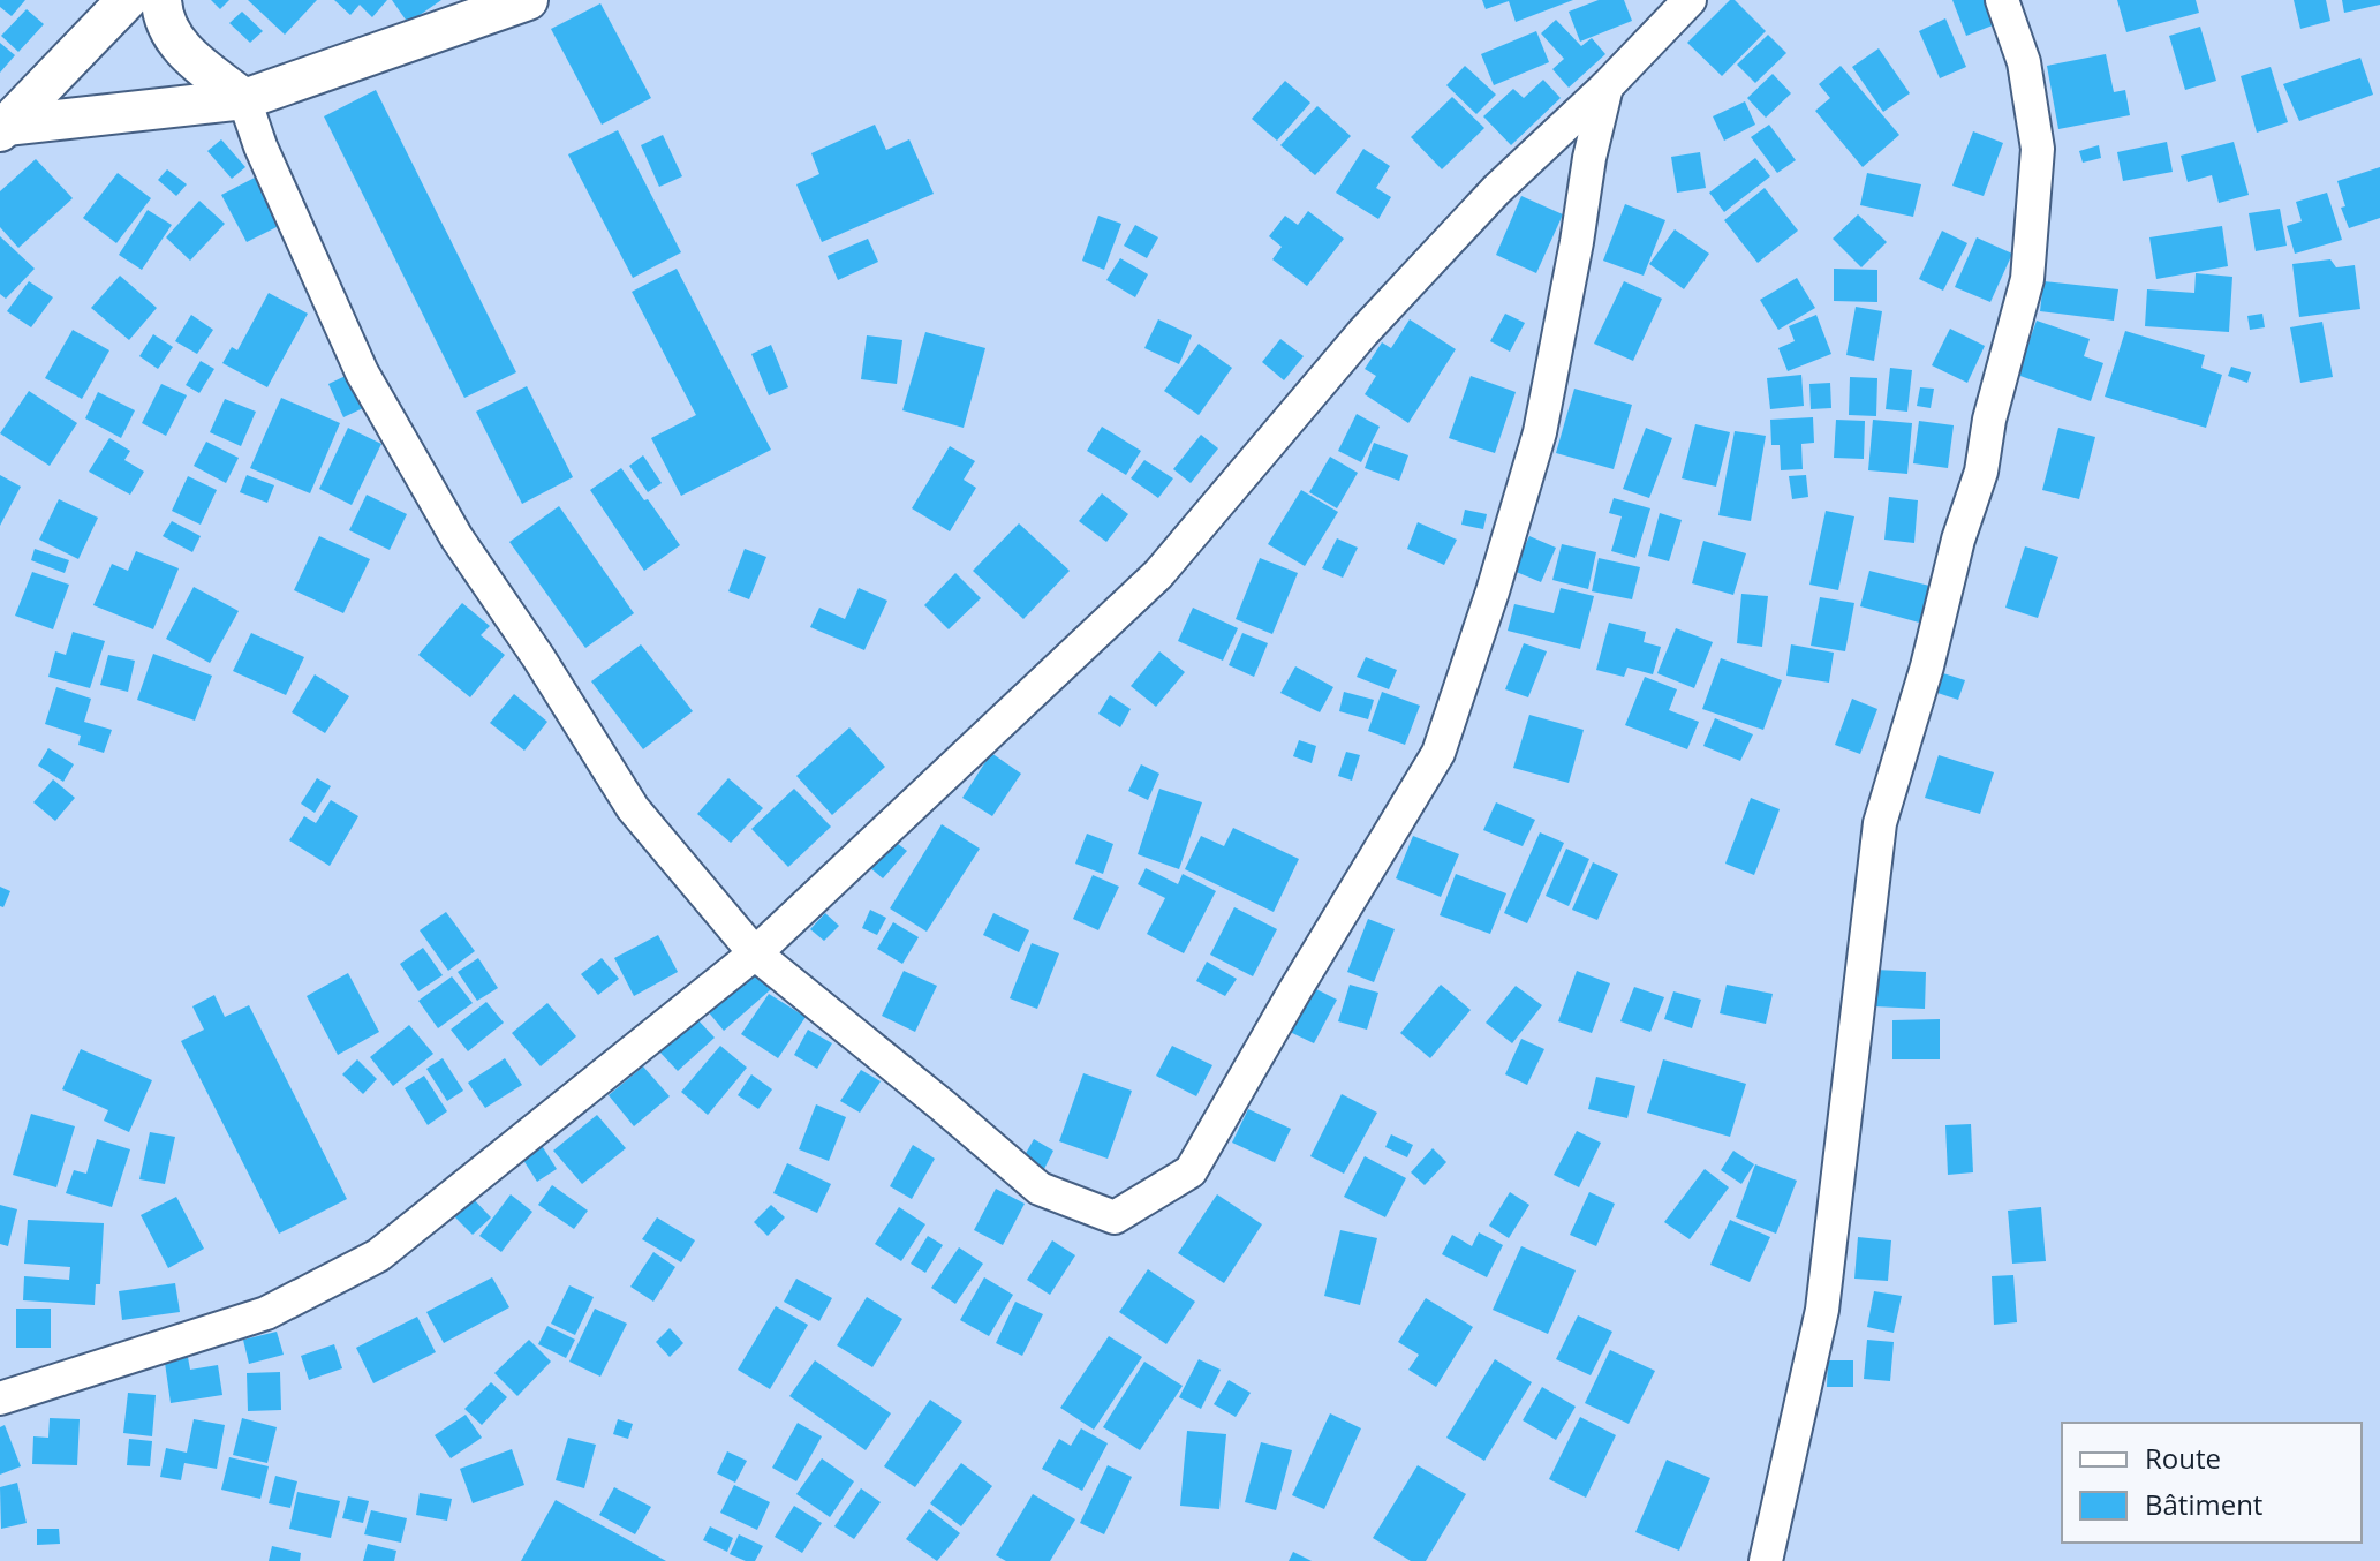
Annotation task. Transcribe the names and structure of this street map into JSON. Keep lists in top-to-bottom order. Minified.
{"legend":["Route","Bâtiment"]}
